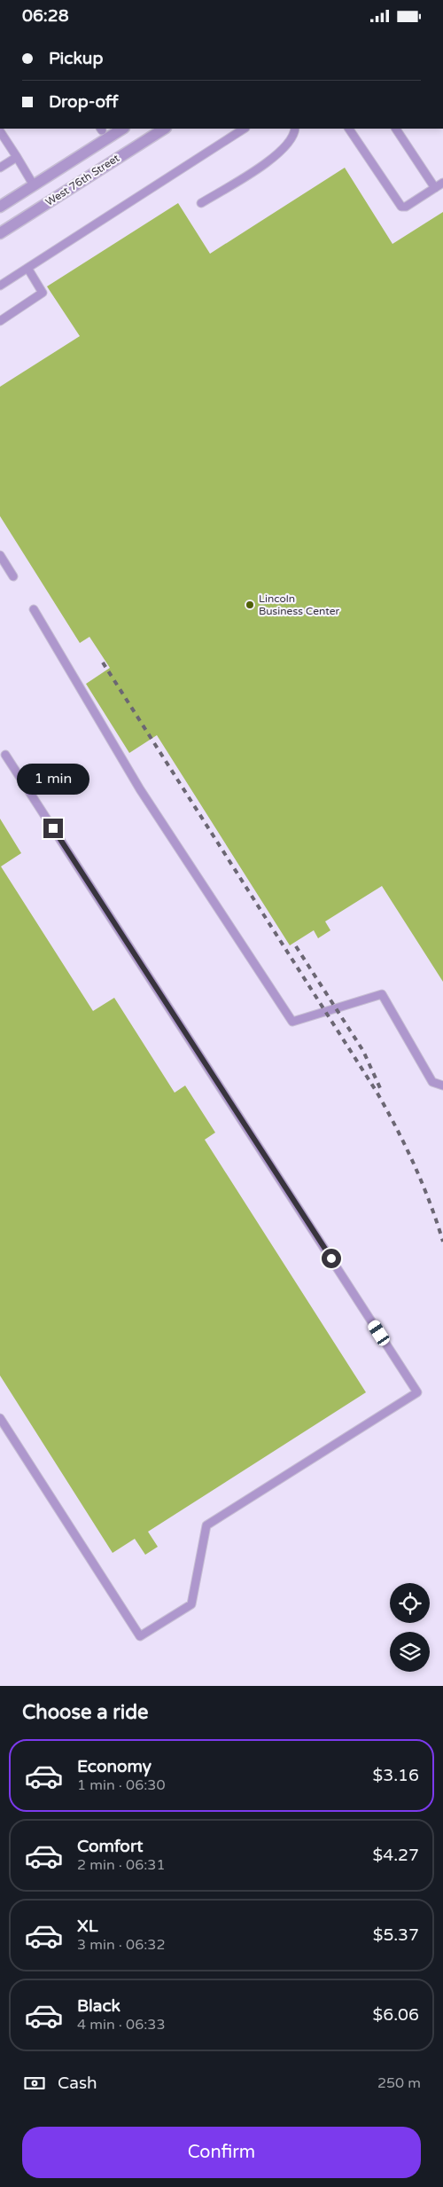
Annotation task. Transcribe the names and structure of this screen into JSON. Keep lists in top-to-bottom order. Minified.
{"streets":{"street":["West 76th Street"]},"places":["Lincoln Business Center"],"page":{"status":"06:28","banner":["Pickup","Drop-off"],"bubble":"1 min","heading":"Choose a ride","list":[{"name":"Economy","note":"1 min · 06:30","value":"$3.16"},{"name":"Comfort","note":"2 min · 06:31","value":"$4.27"},{"name":"XL","note":"3 min · 06:32","value":"$5.37"},{"name":"Black","note":"4 min · 06:33","value":"$6.06"}],"pay":["Cash","250 m"],"buttons":"Confirm"}}
